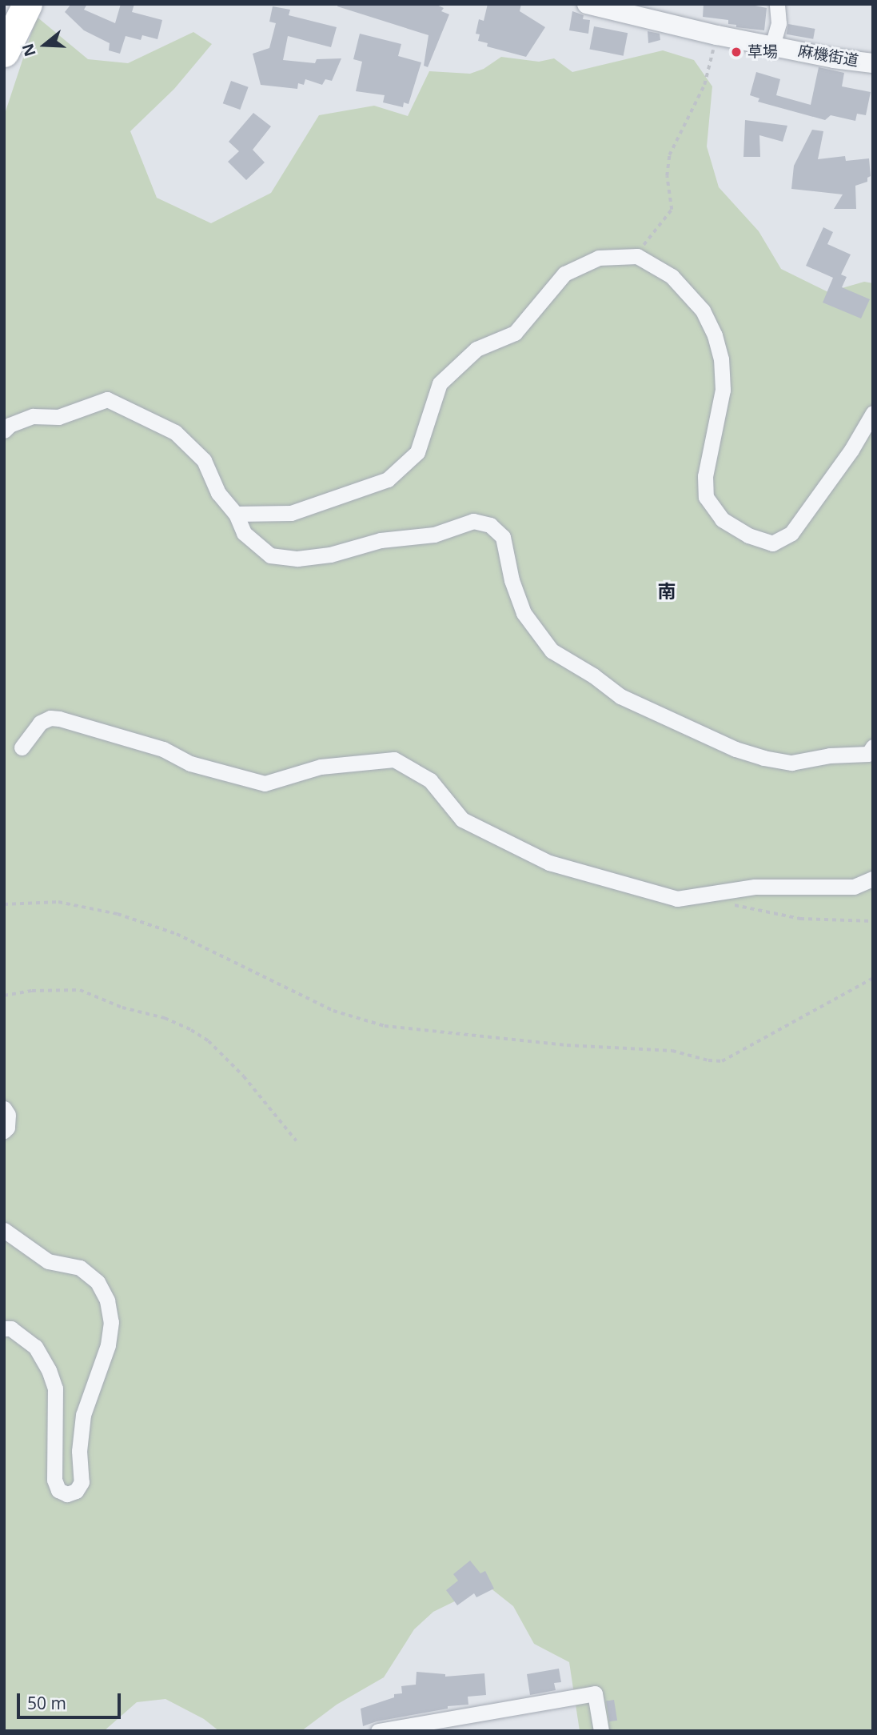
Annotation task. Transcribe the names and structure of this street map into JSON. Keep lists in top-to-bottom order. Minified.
{"streets":{"street":["麻機街道"]},"districts":["南"],"places":["草場"],"scale_bar":"50 m","north":"left"}
